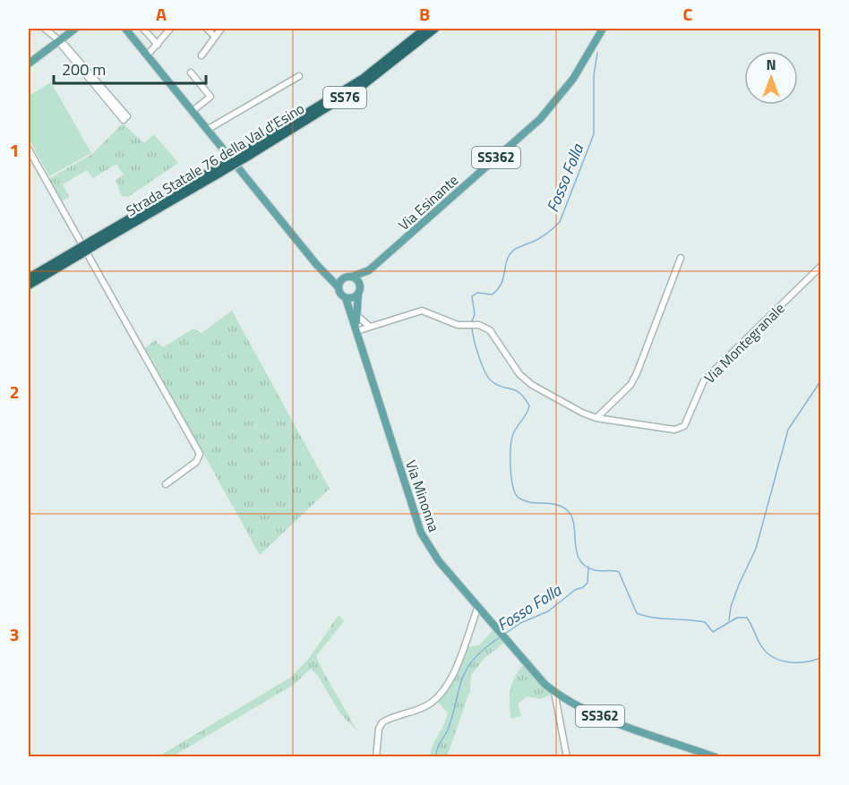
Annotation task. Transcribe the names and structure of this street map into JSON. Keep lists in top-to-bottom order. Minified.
{"streets":{"highway":["SS76","Strada Statale 76 della Val d'Esino"],"main road":["SS362","Via Esinante","Via Minonna"],"street":["Via Montegranale"]},"crossings":[["SS362","Via Esinante"],["SS362","Via Minonna"],["Via Esinante","Via Minonna"],["Via Montegranale","Via Minonna"]],"water":["Fosso Folla"],"scale_bar":"200 m","north":"top","grid":{"columns":["A","B","C"],"rows":["1","2","3"]}}
